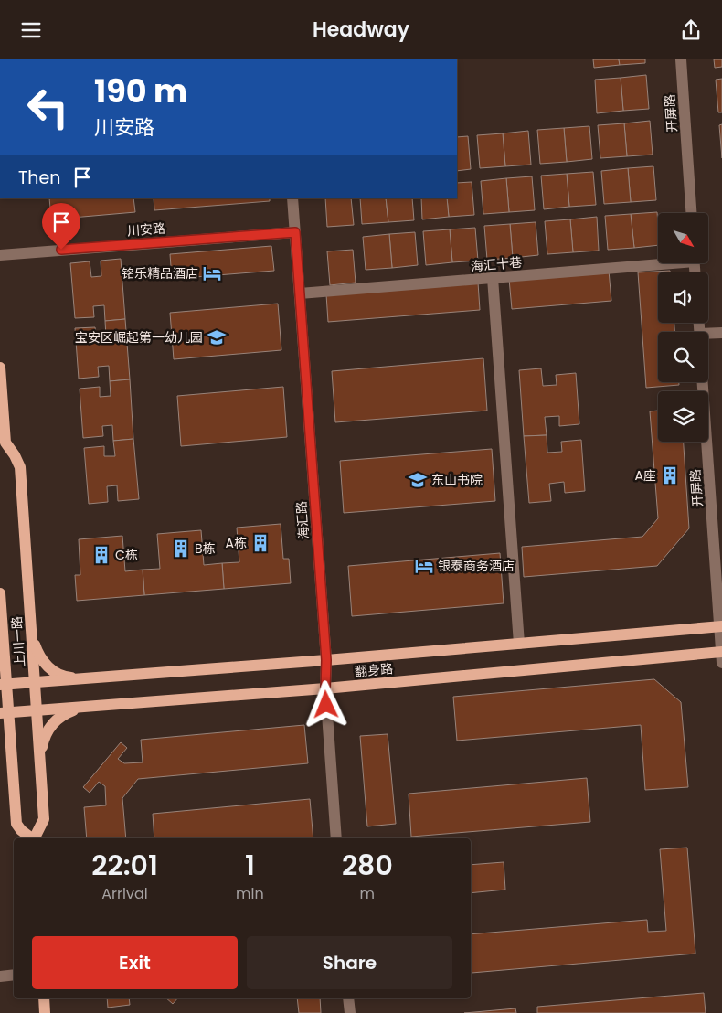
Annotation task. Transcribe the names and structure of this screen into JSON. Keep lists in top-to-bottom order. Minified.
{"streets":{"main road":["上川一路","翻身路"],"street":["开屏路","川安路","海汇十巷","海汇路"]},"crossings":[["开屏路","翻身路"],["川安路","海汇路"],["海汇十巷","海汇路"],["海汇路","翻身路"],["上川一路","翻身路"]],"places":{"hotel":["铭乐精品酒店","银泰商务酒店"],"school or university":["宝安区崛起第一幼儿园","东山书院"],"building":["A座","A栋","B栋","C栋"]},"north":"bottom right","page":{"header":"Headway","turn":["190 m","川安路"],"then":"Then","eta":["22:01","Arrival","1","min","280","m"],"buttons":["Exit","Share"]}}
